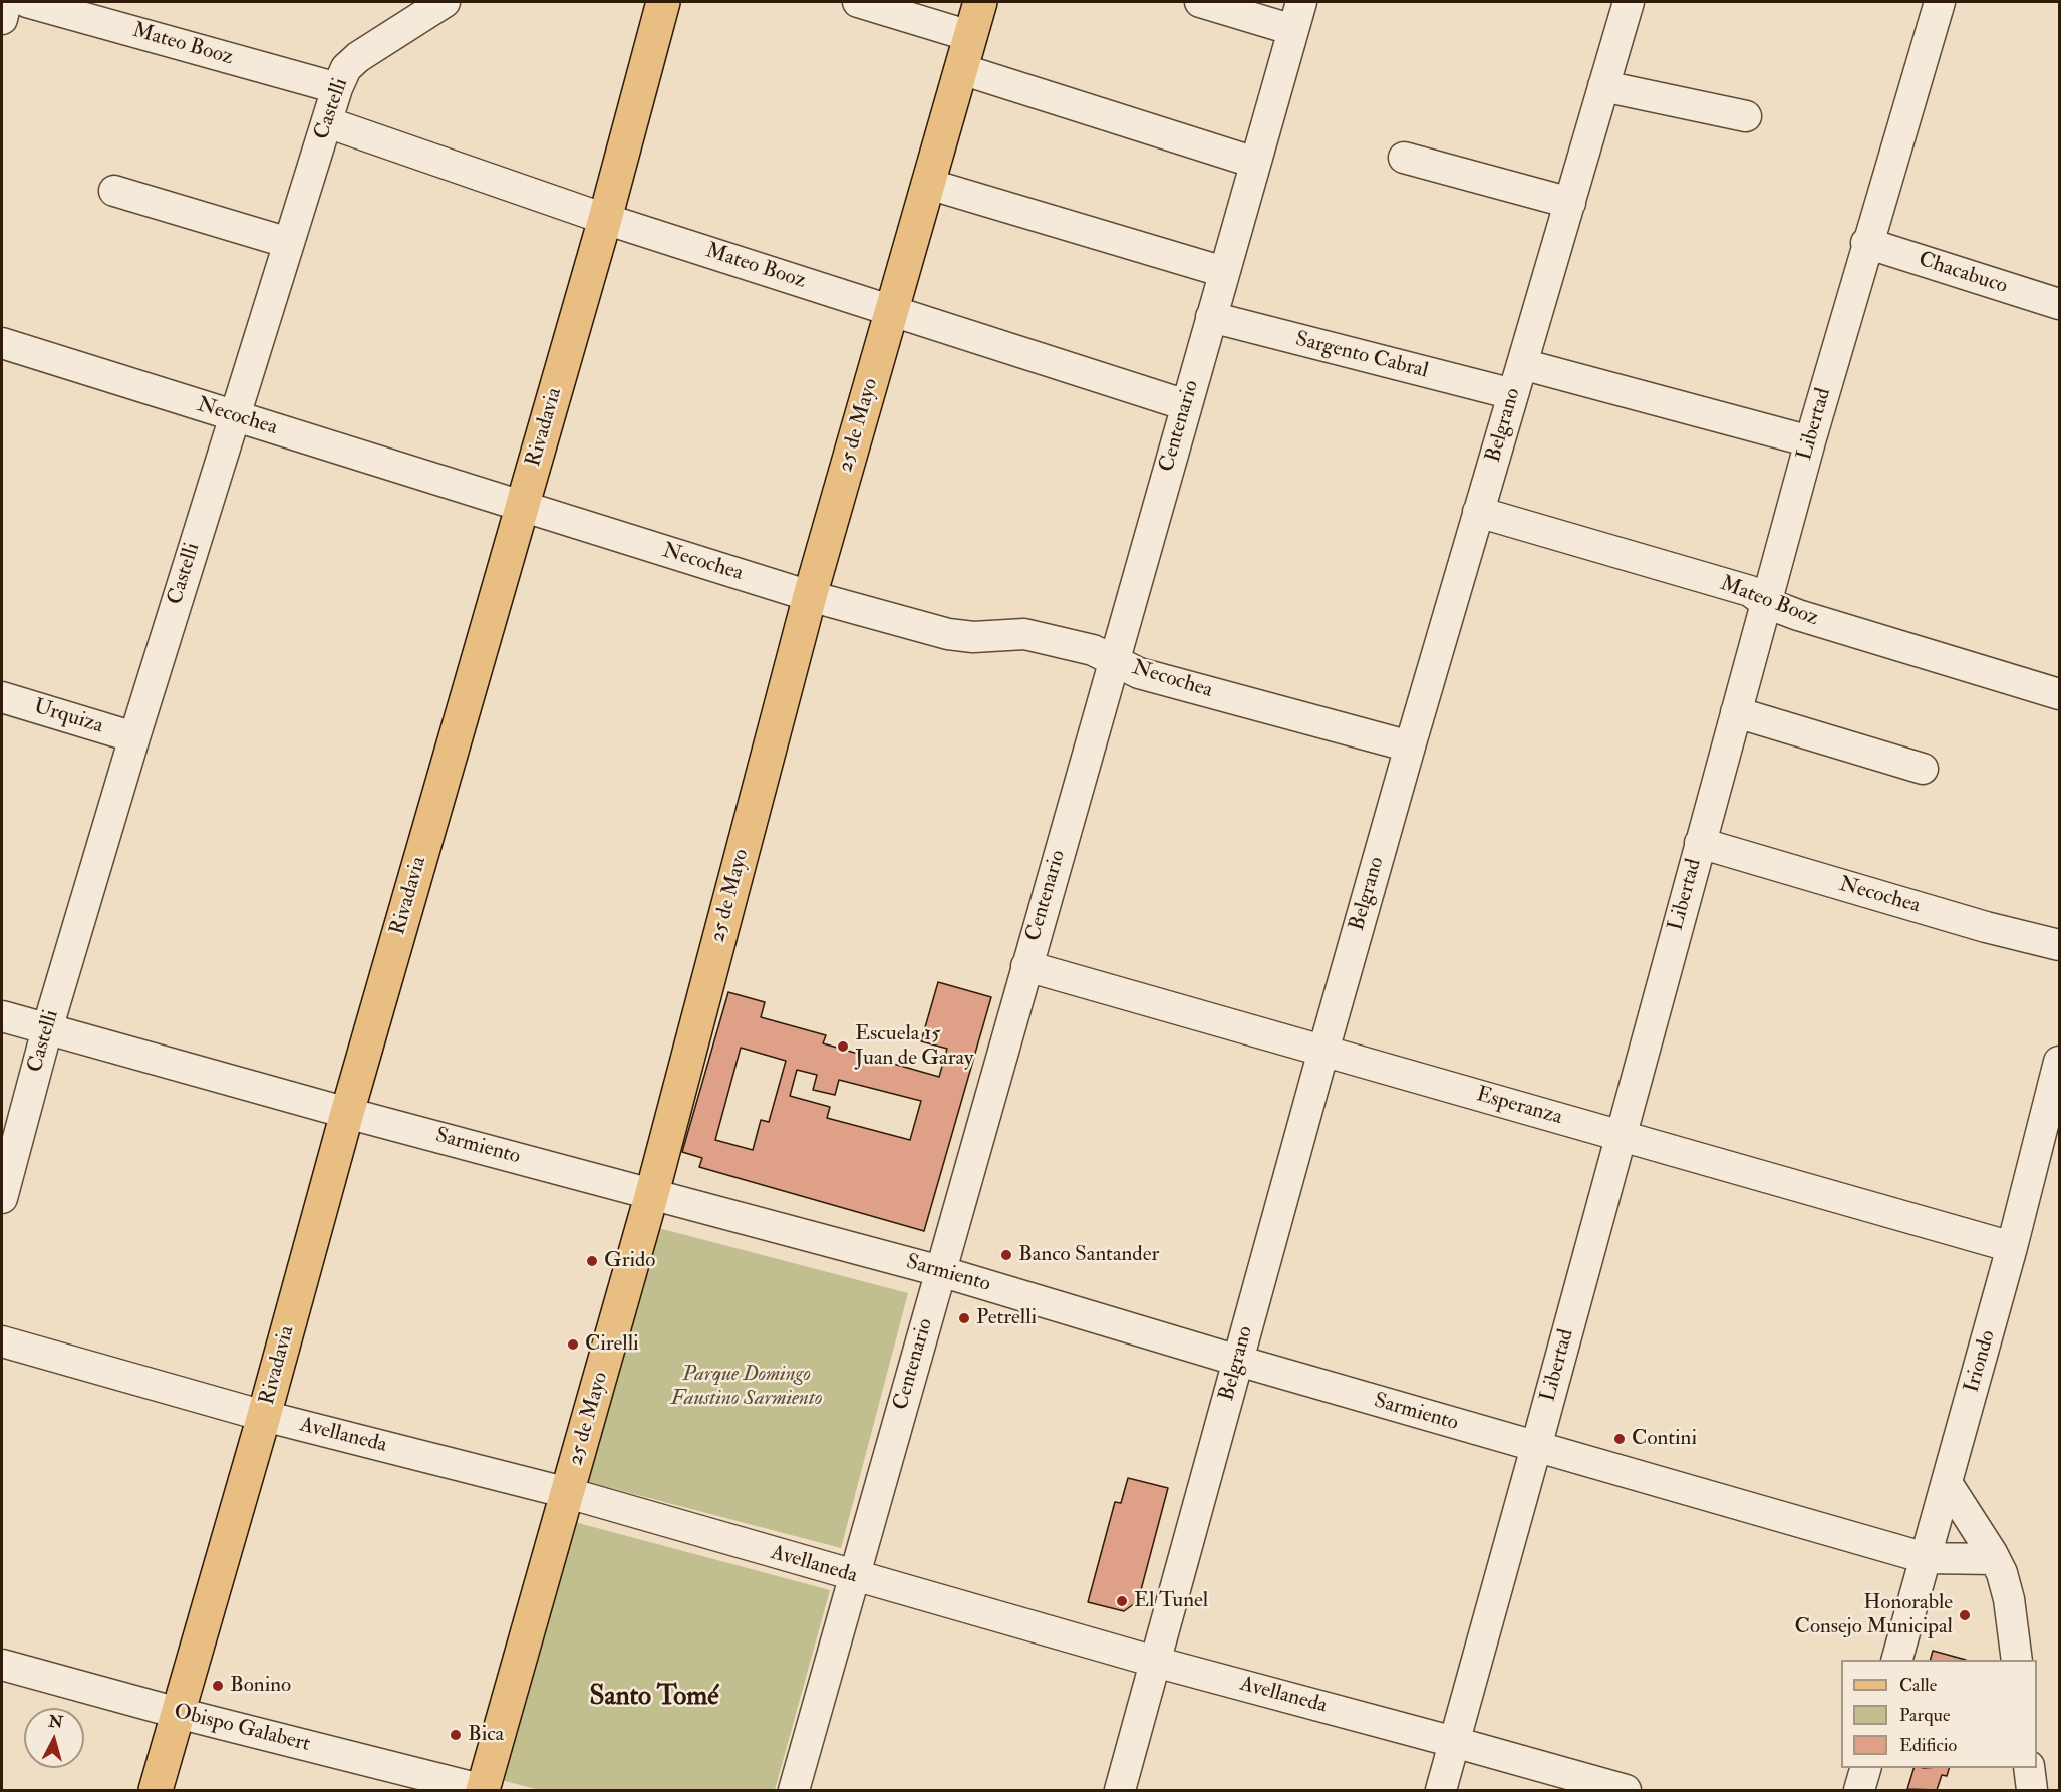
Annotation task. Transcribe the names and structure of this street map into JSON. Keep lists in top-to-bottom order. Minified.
{"streets":{"main road":["25 de Mayo","Rivadavia"],"street":["Mateo Booz","Castelli","Chacabuco","Sargento Cabral","Necochea","Libertad","Belgrano","Centenario","Urquiza","Esperanza","Sarmiento","Iriondo","Avellaneda","Obispo Galabert"]},"crossings":[["Mateo Booz","Castelli"],["Mateo Booz","Libertad"],["Mateo Booz","25 de Mayo"],["Mateo Booz","Belgrano"],["Mateo Booz","Centenario"],["Mateo Booz","Rivadavia"],["Castelli","Necochea"],["Castelli","Urquiza"],["Castelli","Sarmiento"],["Chacabuco","Libertad"],["Sargento Cabral","Belgrano"],["Sargento Cabral","Centenario"],["Necochea","Libertad"],["Necochea","25 de Mayo"],["Necochea","Belgrano"],["Necochea","Centenario"],["Necochea","Rivadavia"],["Libertad","Esperanza"],["Libertad","Sarmiento"],["Libertad","Avellaneda"],["25 de Mayo","Sarmiento"],["25 de Mayo","Avellaneda"],["25 de Mayo","Obispo Galabert"],["Belgrano","Esperanza"],["Belgrano","Sarmiento"],["Belgrano","Avellaneda"],["Centenario","Esperanza"],["Centenario","Sarmiento"],["Centenario","Avellaneda"],["Rivadavia","Sarmiento"],["Rivadavia","Avellaneda"],["Rivadavia","Obispo Galabert"],["Esperanza","Iriondo"],["Sarmiento","Iriondo"]],"districts":["Santo Tomé"],"parks":["Parque Domingo Faustino Sarmiento"],"places":["Escuela 15 Juan de Garay","Banco Santander","Grido","Petrelli","Cirelli","Contini","El Tunel","Honorable Consejo Municipal","Bonino","Bica"],"legend":["Calle","Parque","Edificio"],"north":"top"}
